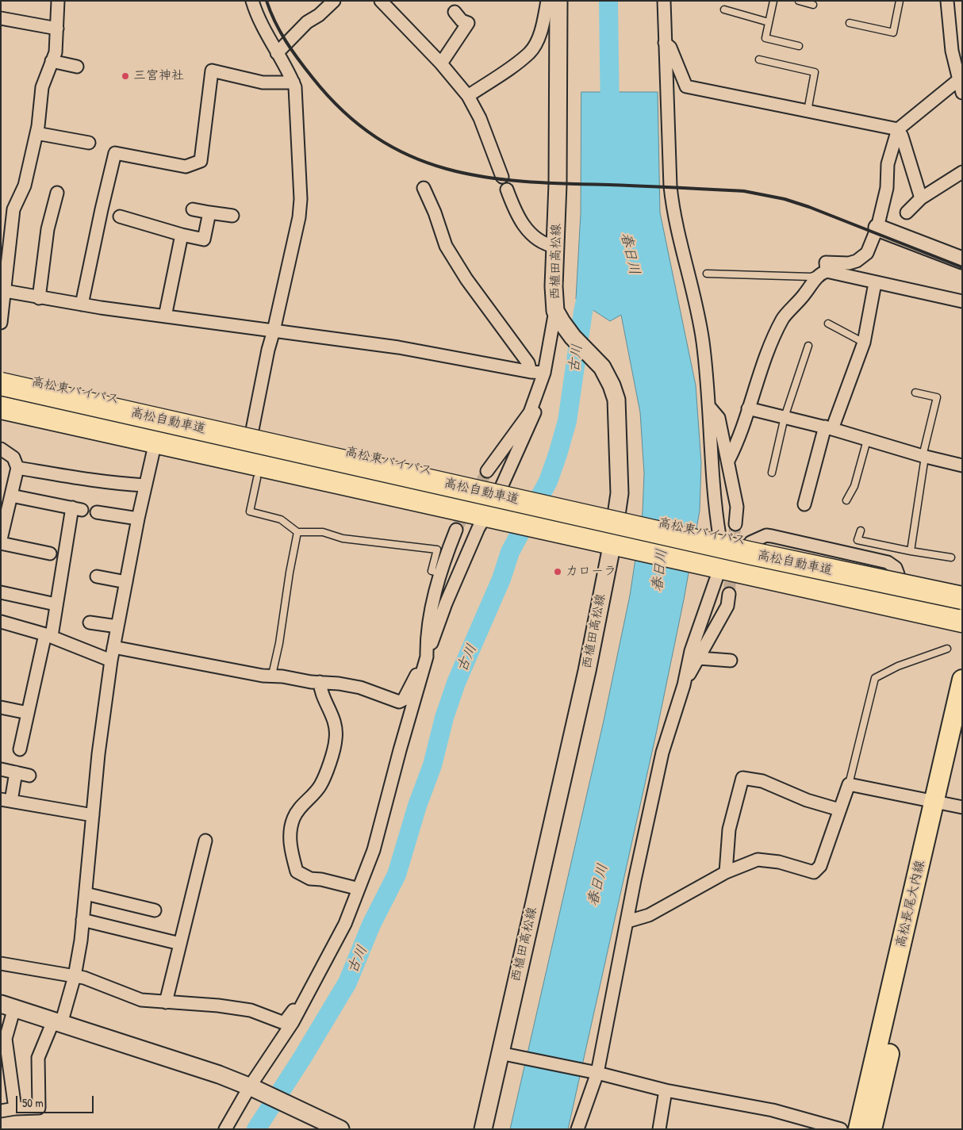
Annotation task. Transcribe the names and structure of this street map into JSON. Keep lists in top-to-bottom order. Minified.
{"streets":{"highway":["高松東バイパス","高松自動車道"],"main road":["西植田高松線","高松長尾大内線"]},"crossings":[["西植田高松線","高松東バイパス"]],"water":["春日川","古川"],"places":["三宮神社","カローラ"],"scale_bar":"50 m"}
